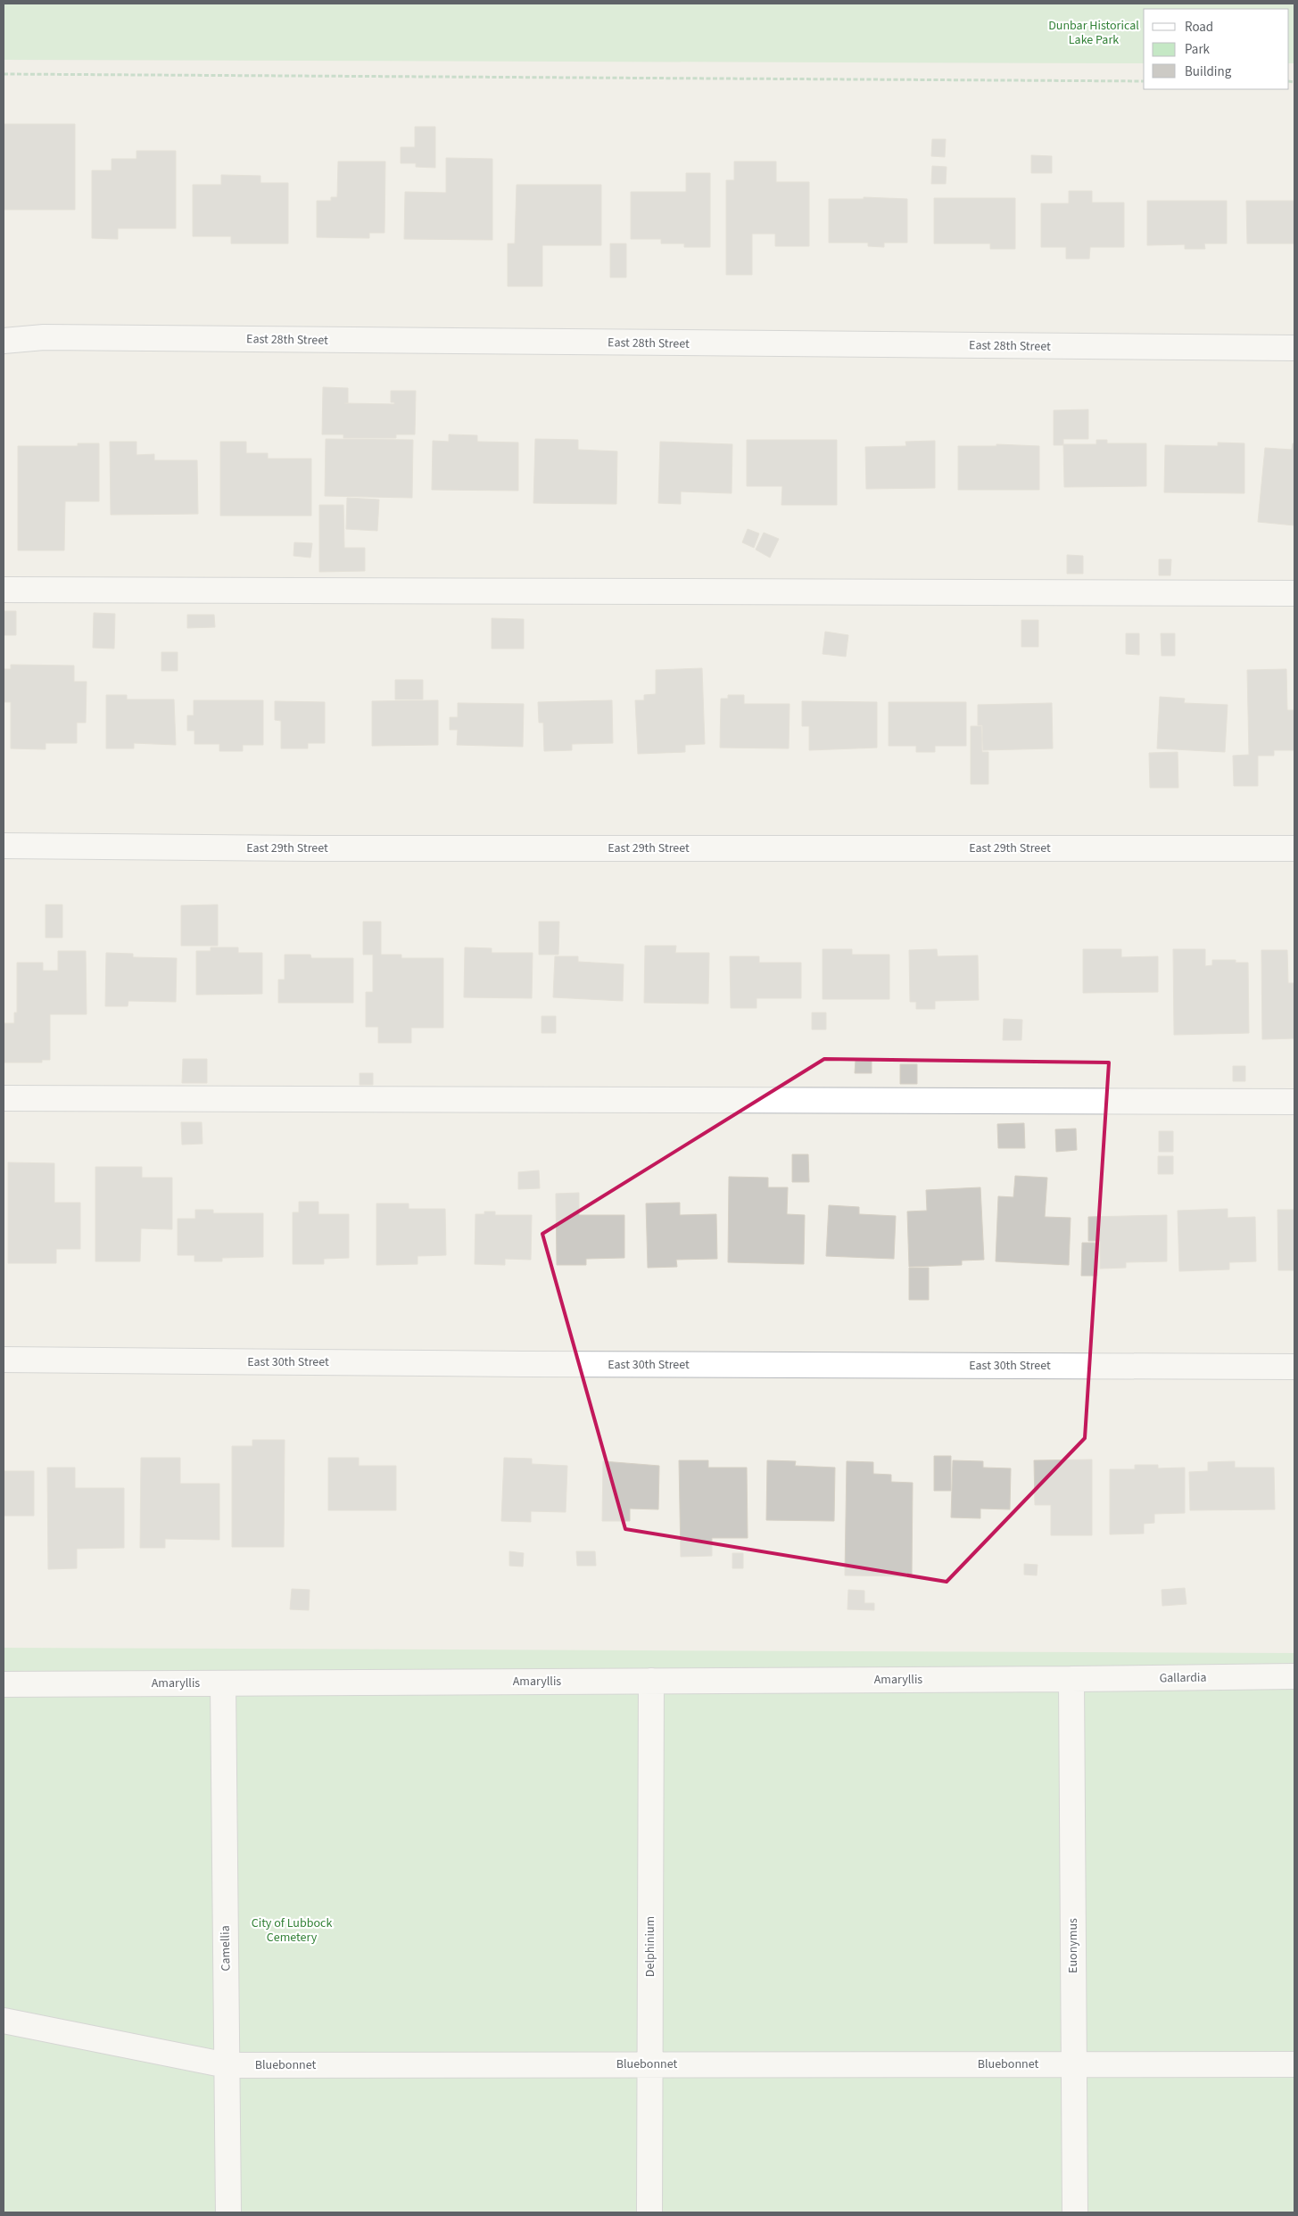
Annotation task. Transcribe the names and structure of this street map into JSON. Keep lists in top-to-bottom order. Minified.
{"streets":{"street":["East 28th Street","East 29th Street","East 30th Street","Gallardia","Amaryllis","Euonymus","Delphinium","Camellia","Bluebonnet"]},"crossings":[["Gallardia","Amaryllis"],["Gallardia","Euonymus"],["Amaryllis","Euonymus"],["Amaryllis","Delphinium"],["Amaryllis","Camellia"],["Euonymus","Bluebonnet"],["Delphinium","Bluebonnet"],["Camellia","Bluebonnet"]],"parks":["Dunbar Historical Lake Park","City of Lubbock Cemetery"],"legend":["Road","Park","Building"]}
